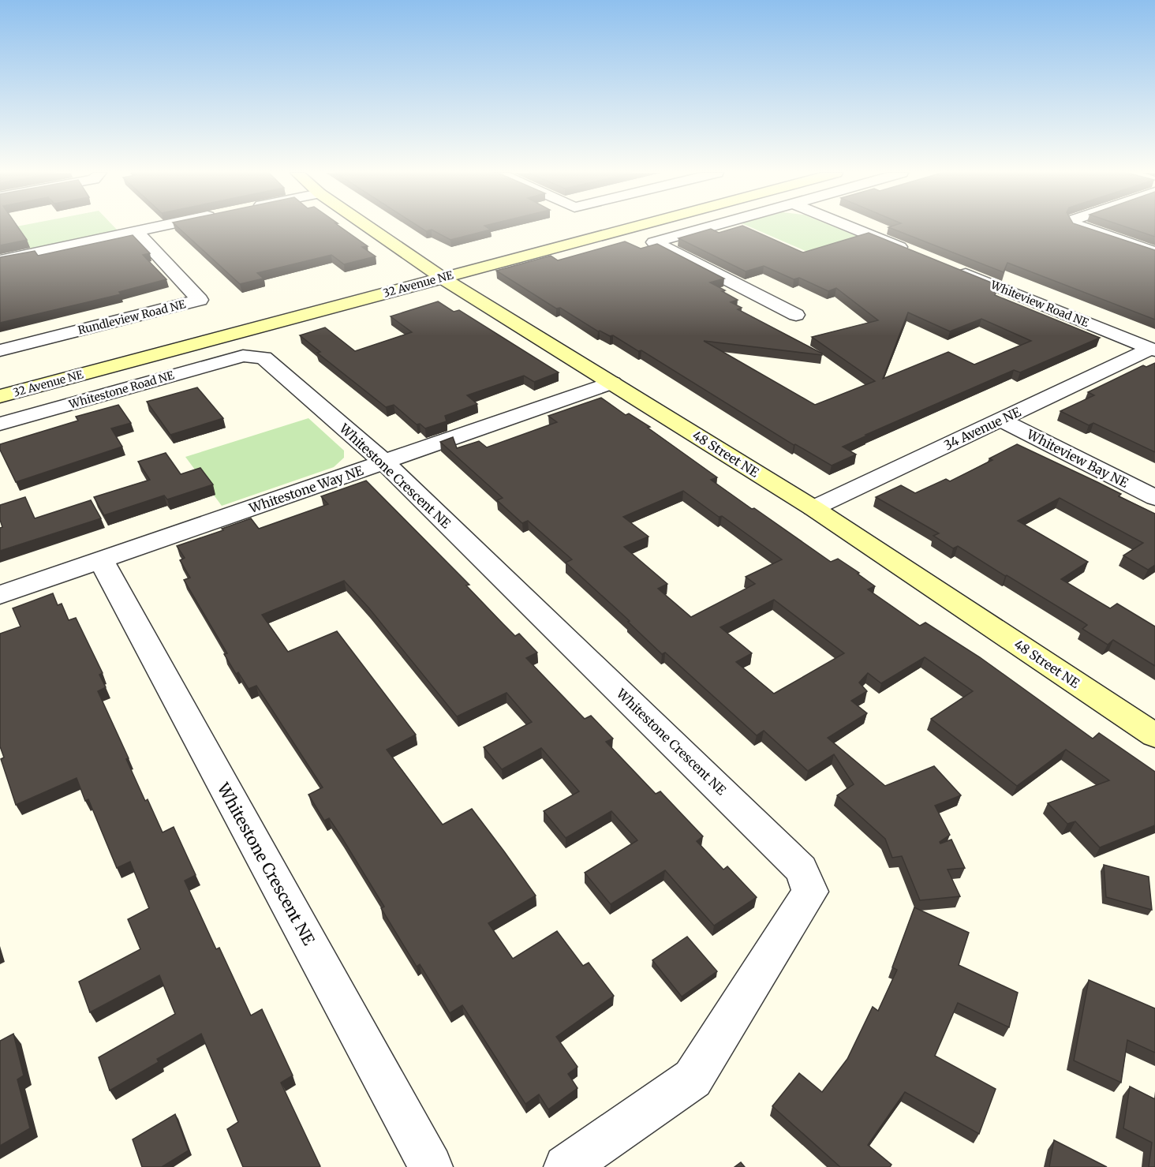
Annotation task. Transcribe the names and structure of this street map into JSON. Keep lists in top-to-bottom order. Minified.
{"streets":{"main road":["32 Avenue NE","48 Street NE"],"street":["Whiteview Road NE","Rundleview Road NE","Whitestone Road NE","34 Avenue NE","Whiteview Bay NE","Whitestone Crescent NE","Whitestone Way NE"]},"crossings":[["32 Avenue NE","48 Street NE"],["Whiteview Road NE","34 Avenue NE"],["Whitestone Road NE","Whitestone Crescent NE"],["34 Avenue NE","48 Street NE"],["34 Avenue NE","Whiteview Bay NE"],["48 Street NE","Whitestone Way NE"],["Whitestone Crescent NE","Whitestone Way NE"]]}
